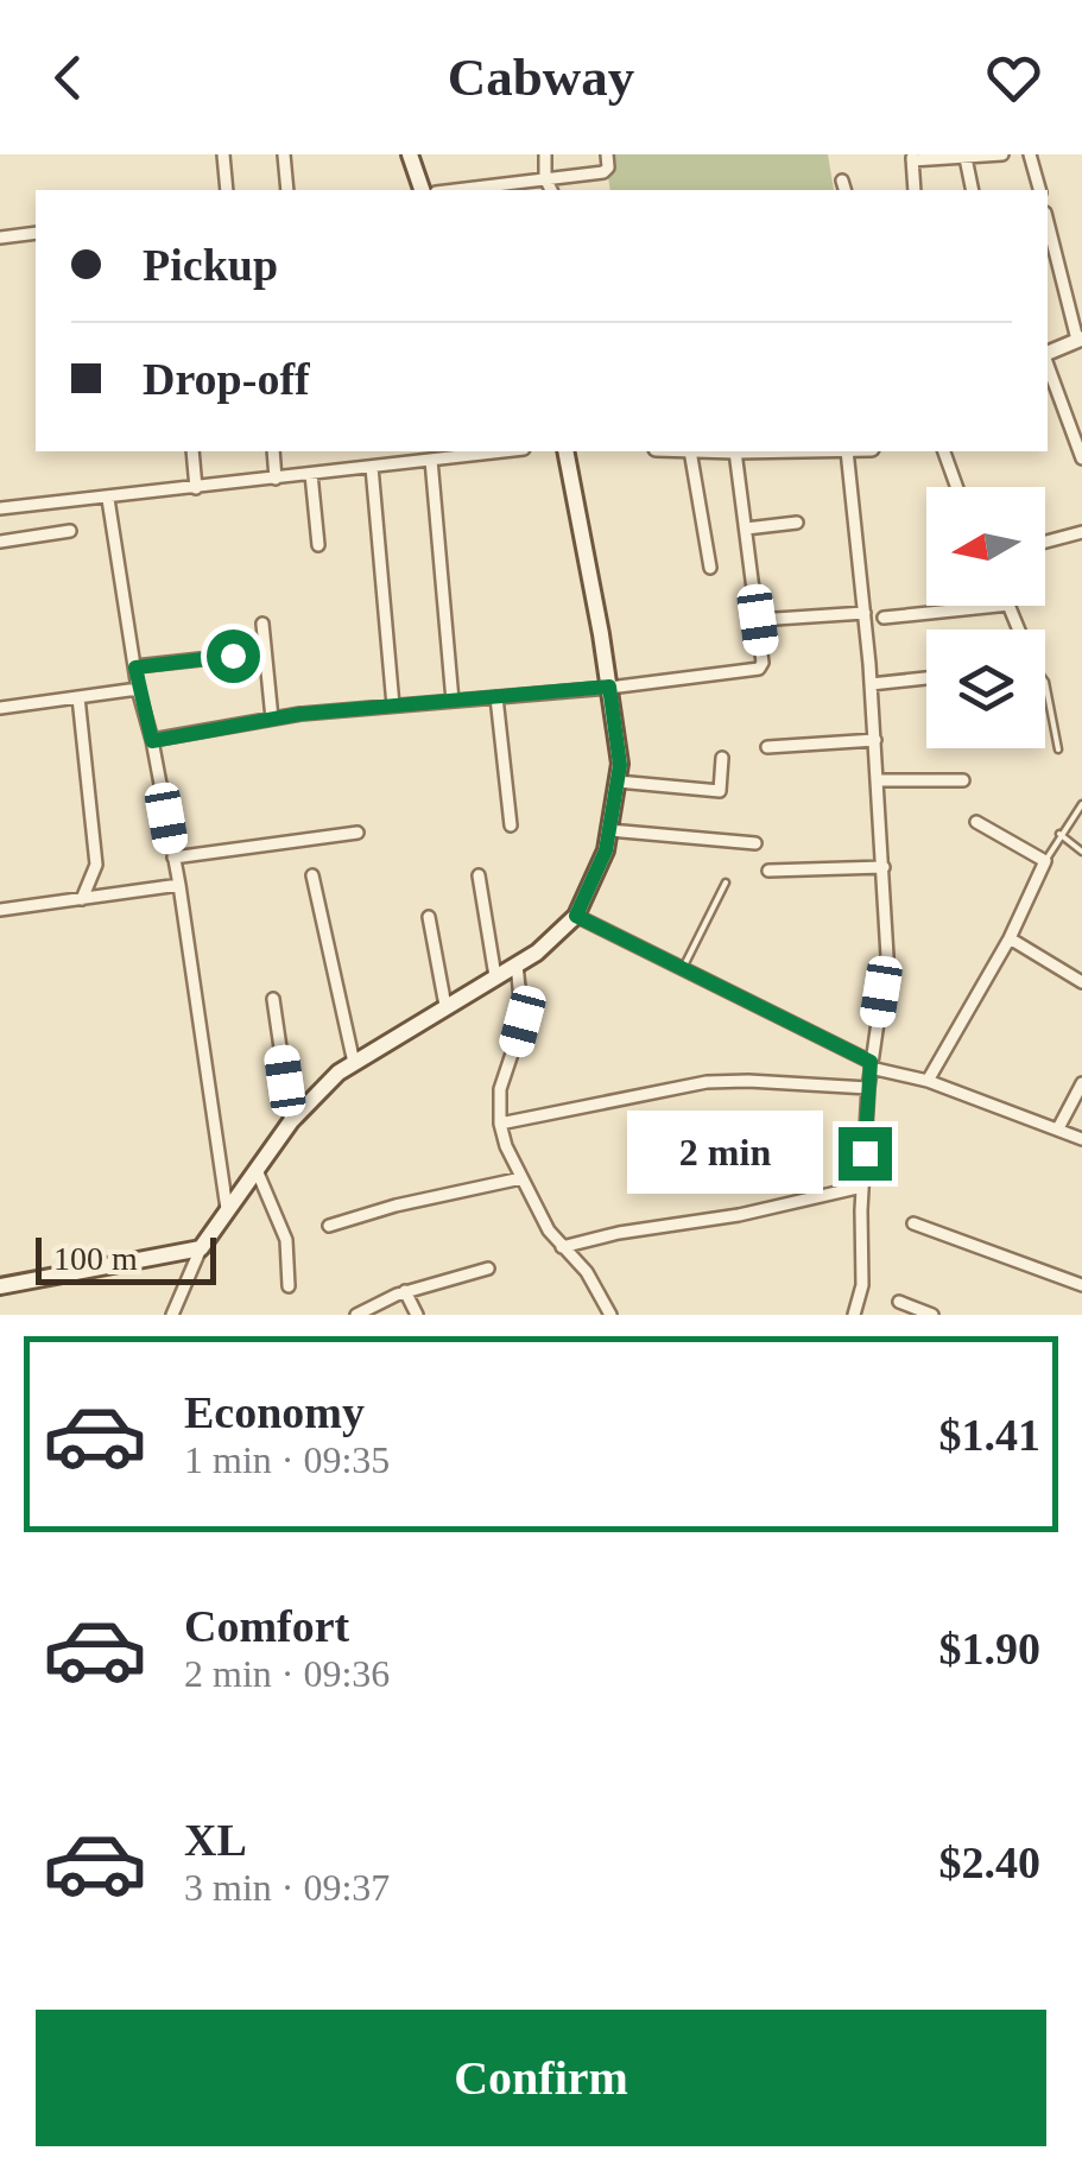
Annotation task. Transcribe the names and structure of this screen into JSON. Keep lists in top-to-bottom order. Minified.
{"scale_bar":"100 m","north":"left","page":{"header":"Cabway","banner":["Pickup","Drop-off"],"bubble":"2 min","scale":"100 m","list":[{"name":"Economy","note":"1 min · 09:35","value":"$1.41"},{"name":"Comfort","note":"2 min · 09:36","value":"$1.90"},{"name":"XL","note":"3 min · 09:37","value":"$2.40"}],"buttons":"Confirm"}}
